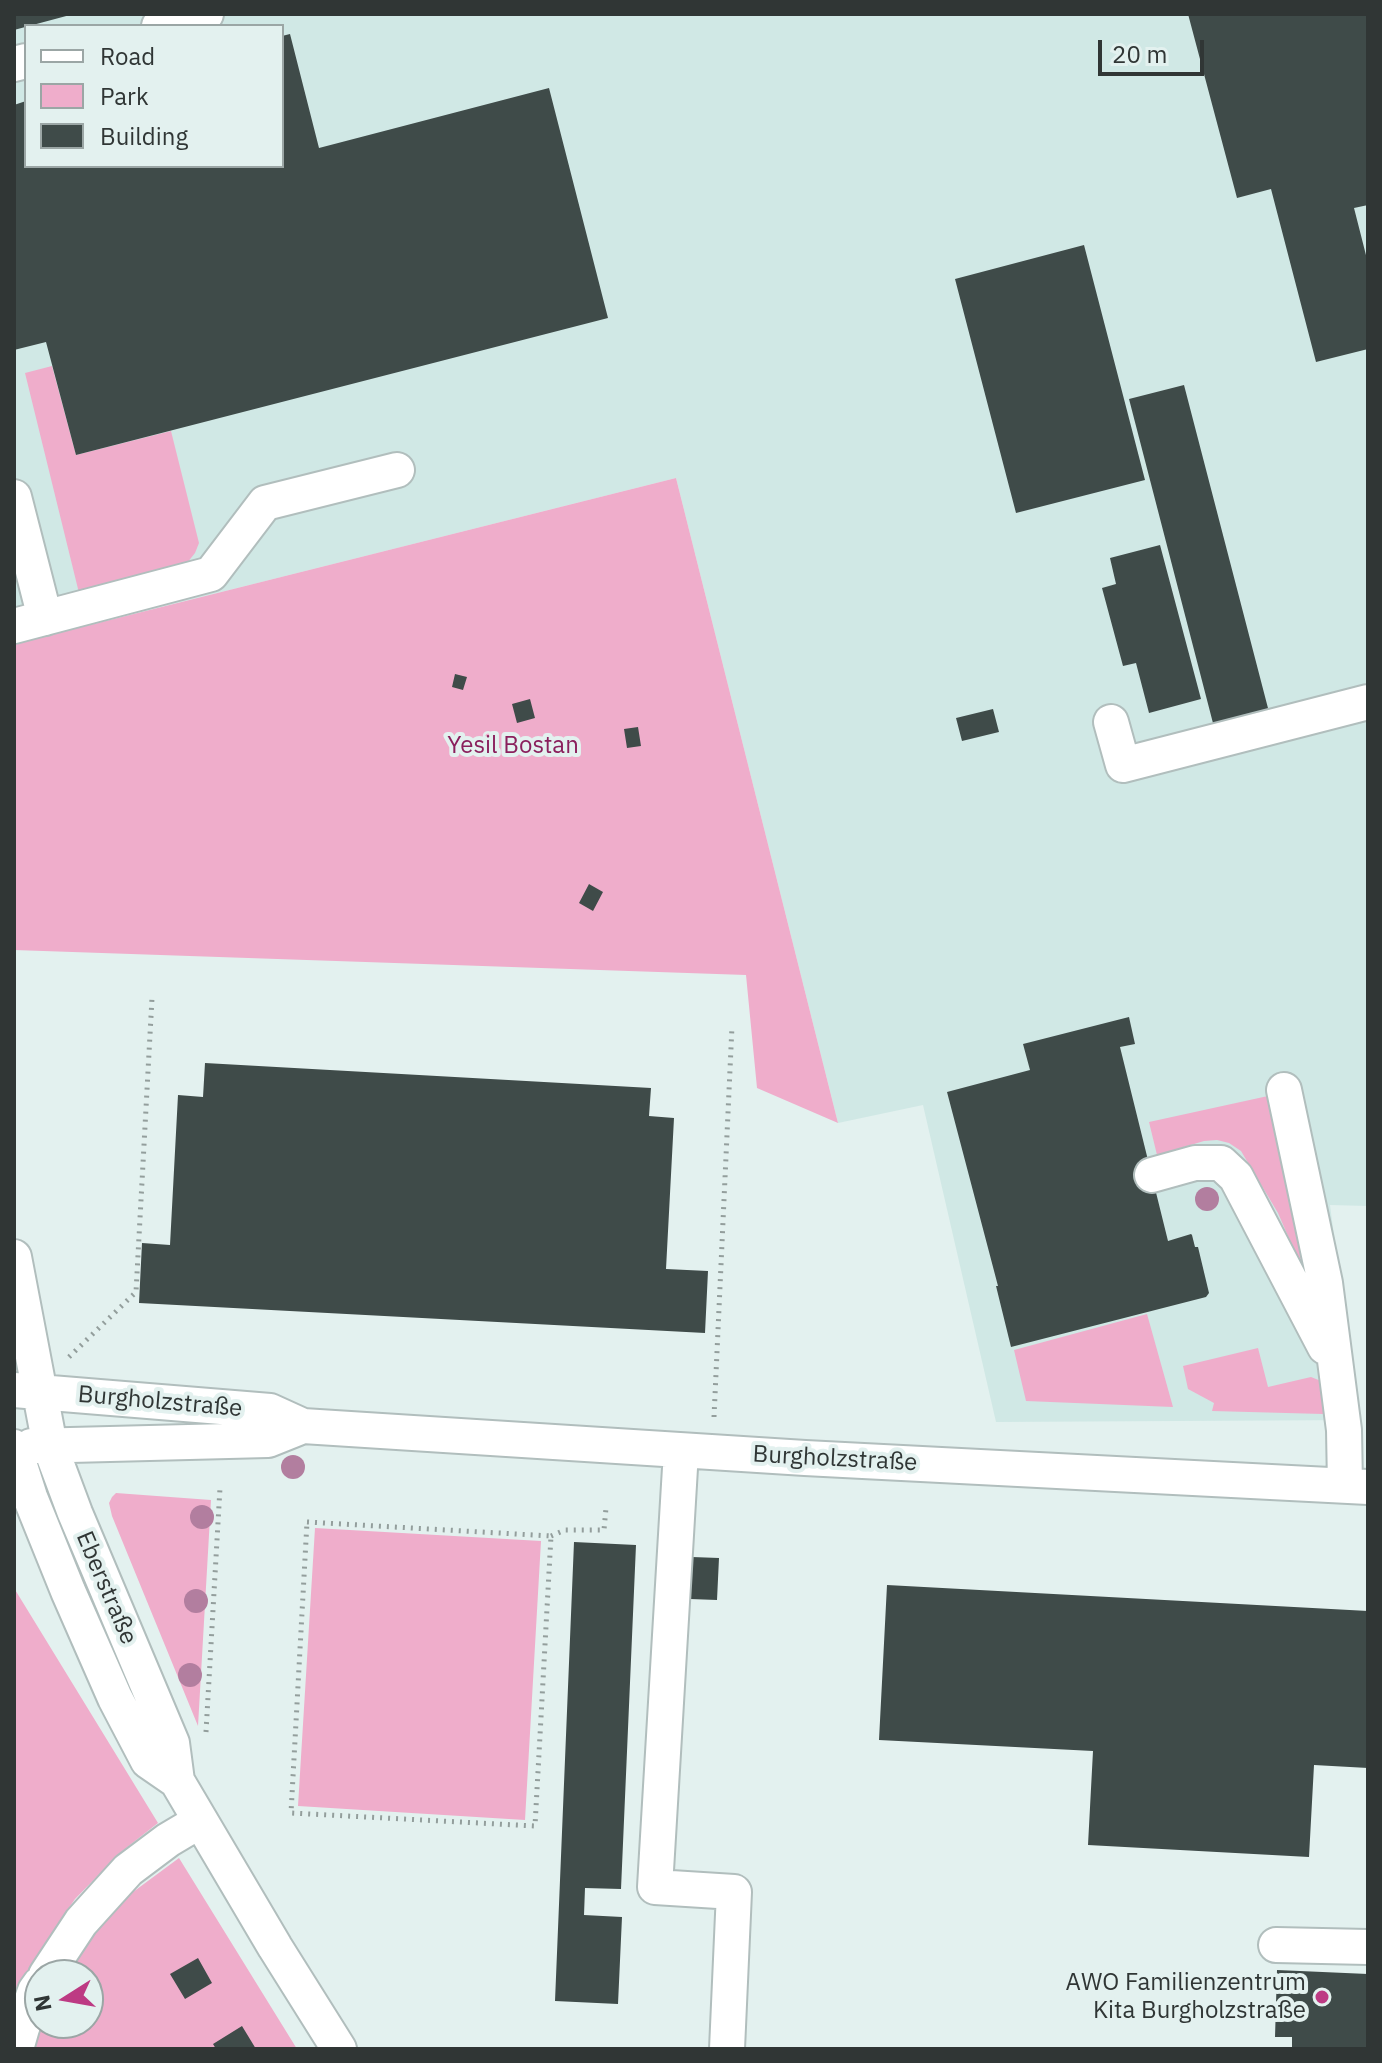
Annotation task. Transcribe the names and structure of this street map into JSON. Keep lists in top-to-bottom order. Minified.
{"streets":{"street":["Burgholzstraße","Eberstraße"]},"crossings":[["Burgholzstraße","Eberstraße"]],"parks":["Yesil Bostan"],"places":["AWO Familienzentrum Kita Burgholzstraße"],"legend":["Road","Park","Building"],"scale_bar":"20 m","north":"left"}
